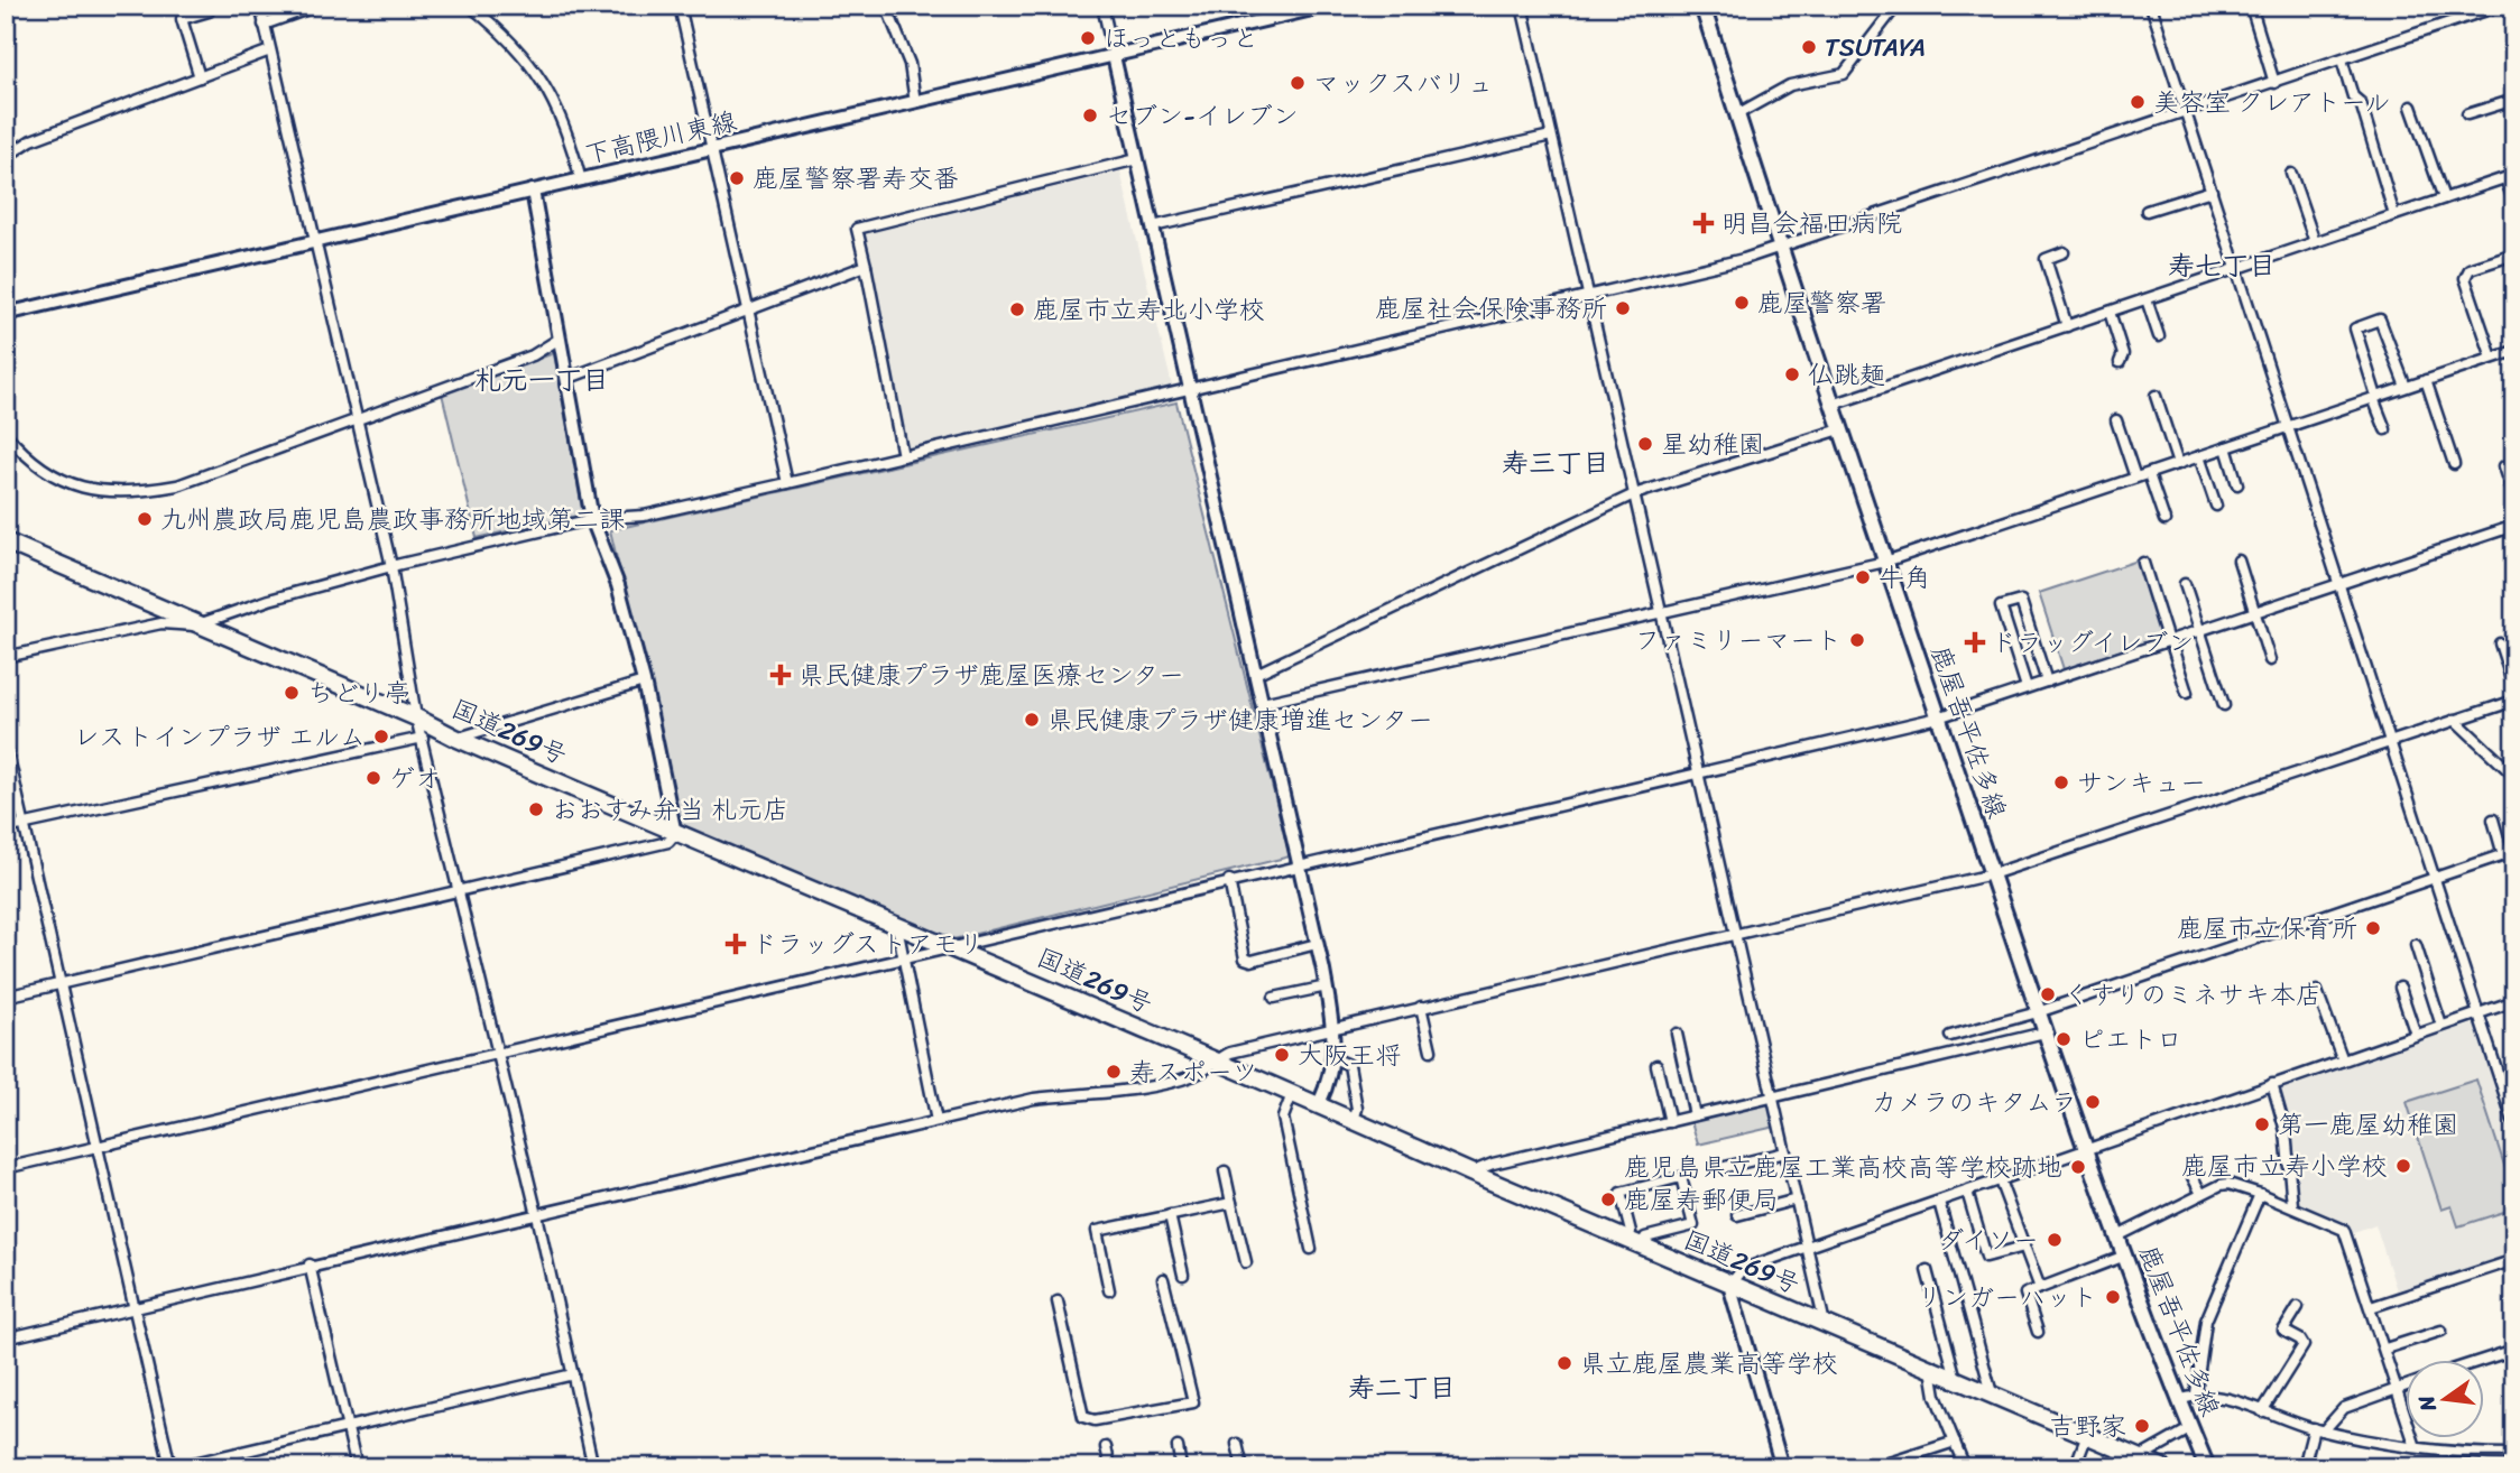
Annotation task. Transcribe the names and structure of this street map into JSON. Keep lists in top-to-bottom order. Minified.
{"streets":{"highway":["国道269号"],"main road":["鹿屋吾平佐多線"],"street":["下高隈川東線"]},"districts":["寿七丁目","札元一丁目","寿三丁目","寿二丁目"],"places":{"other":["ほっともっと","TSUTAYA","マックスバリュ","美容室 クレアトール","セブン-イレブン","鹿屋警察署寿交番","鹿屋警察署","鹿屋社会保険事務所","鹿屋市立寿北小学校","仏跳麺","星幼稚園","九州農政局鹿児島農政事務所地域第二課","牛角","ファミリーマート","ちどり亭","県民健康プラザ健康増進センター","レストインプラザ エルム","ゲオ","サンキュー","おおすみ弁当 札元店","鹿屋市立保育所","くすりのミネサキ本店","ピエトロ","大阪王将","寿スポーツ","カメラのキタムラ","第一鹿屋幼稚園","鹿屋市立寿小学校","鹿児島県立鹿屋工業高校高等学校跡地","鹿屋寿郵便局","ダイソー","リンガーハット","県立鹿屋農業高等学校","吉野家"],"health":["明昌会福田病院","ドラッグイレブン","県民健康プラザ鹿屋医療センター","ドラッグストアモリ"]},"north":"left"}
